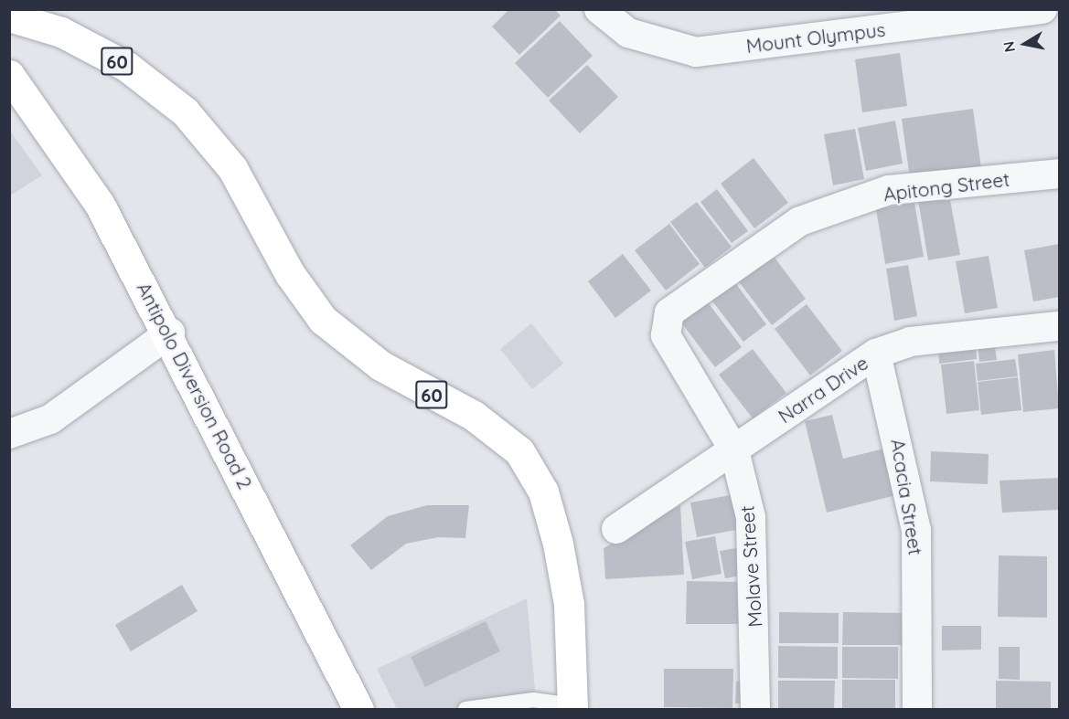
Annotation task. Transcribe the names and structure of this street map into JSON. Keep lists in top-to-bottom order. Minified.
{"streets":{"main road":["60","Antipolo Diversion Road 2"],"street":["Mount Olympus","Apitong Street","Narra Drive","Acacia Street","Molave Street"]},"crossings":[["Apitong Street","Molave Street"],["Narra Drive","Acacia Street"],["Narra Drive","Molave Street"]],"north":"left"}
